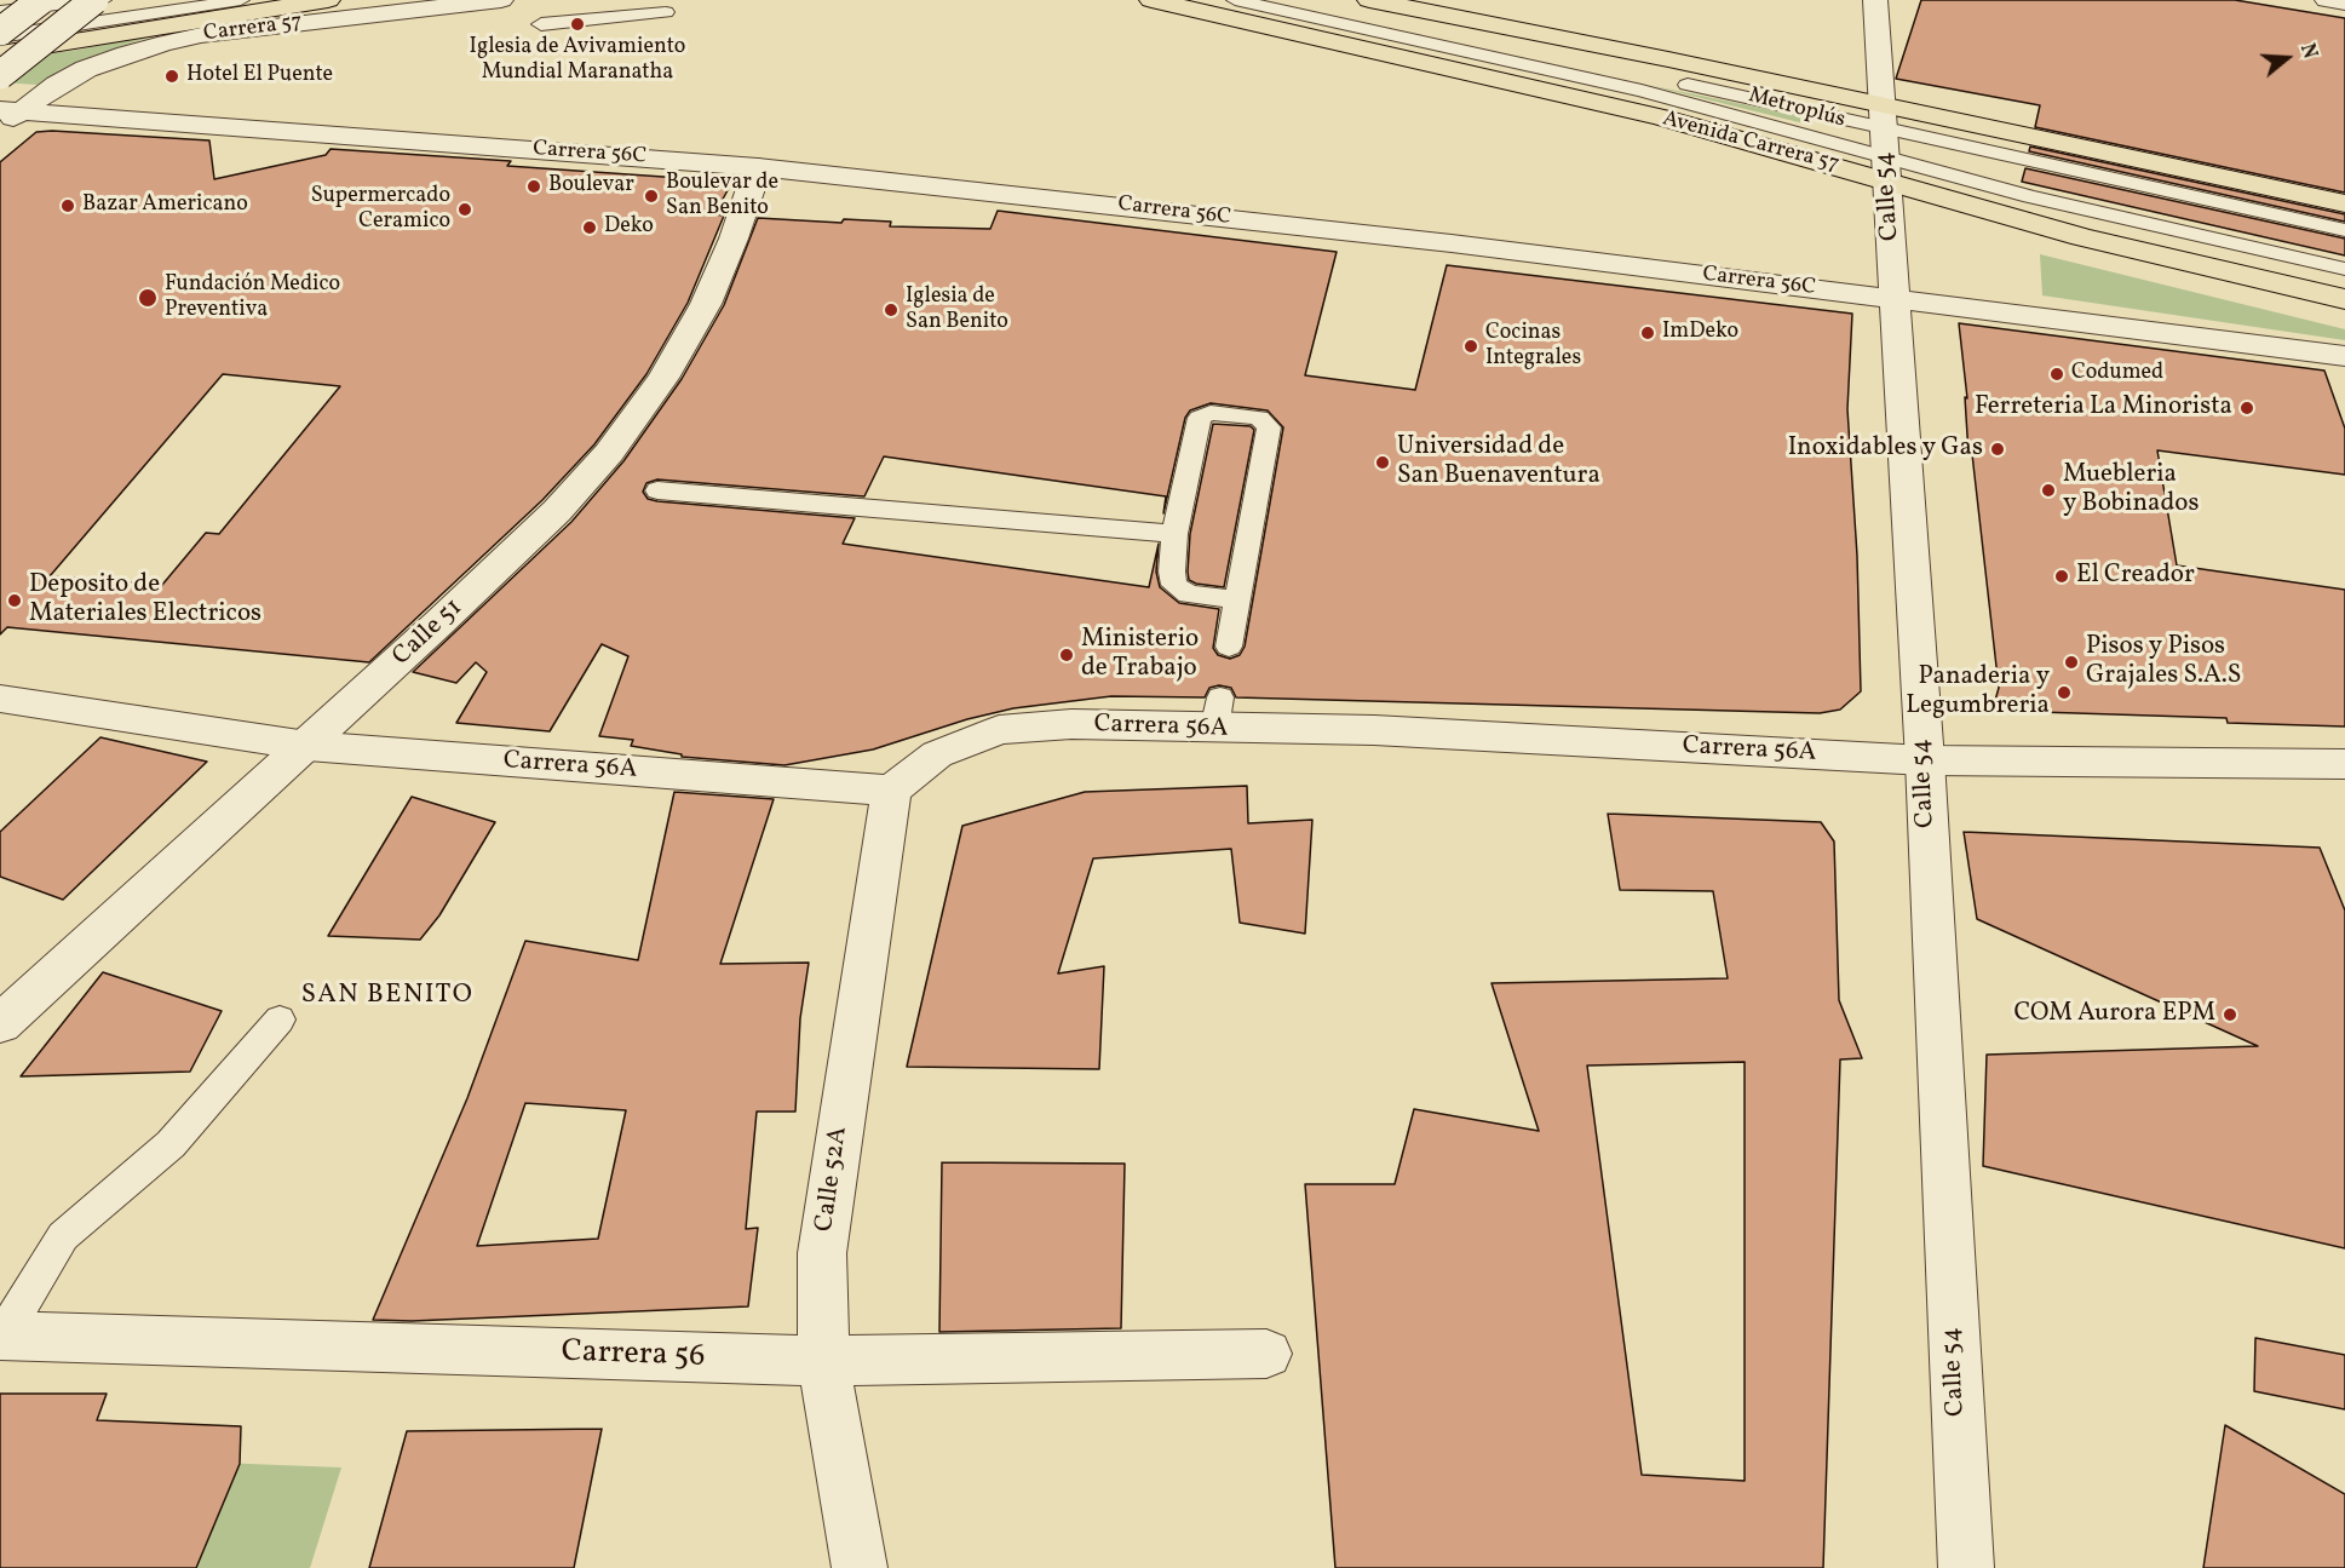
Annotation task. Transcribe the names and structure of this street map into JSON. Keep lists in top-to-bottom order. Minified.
{"streets":{"main road":["Avenida Carrera 57"],"street":["Carrera 57","Carrera 56C","Calle 54","Calle 51","Carrera 56A","Calle 52A","Carrera 56"],"lane":["Metroplús"]},"crossings":[["Carrera 57","Carrera 56C"],["Metroplús","Avenida Carrera 57"],["Metroplús","Calle 54"],["Avenida Carrera 57","Calle 54"],["Carrera 56C","Calle 54"],["Carrera 56C","Calle 51"],["Calle 54","Carrera 56A"],["Calle 51","Carrera 56A"],["Carrera 56A","Calle 52A"],["Calle 52A","Carrera 56"]],"districts":["SAN BENITO"],"places":["Iglesia de Avivamiento Mundial Maranatha","Hotel El Puente","Boulevar","Boulevar de San Benito","Bazar Americano","Supermercado Ceramico","Deko","Fundación Medico Preventiva","Iglesia de San Benito","ImDeko","Cocinas Integrales","Codumed","Ferreteria La Minorista","Inoxidables y Gas","Universidad de San Buenaventura","Muebleria y Bobinados","El Creador","Deposito de Materiales Electricos","Ministerio de Trabajo","Pisos y Pisos Grajales S.A.S","Panaderia y Legumbreria","COM Aurora EPM"],"north":"right"}
